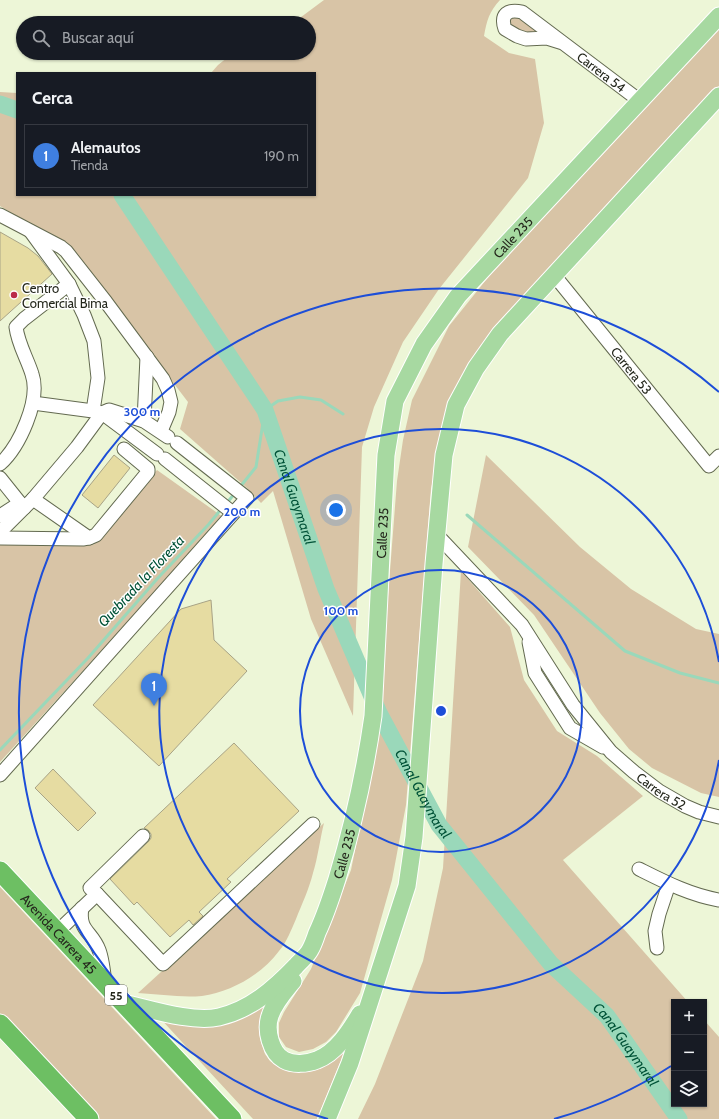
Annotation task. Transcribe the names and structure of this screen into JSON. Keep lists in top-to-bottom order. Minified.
{"streets":{"highway":["Avenida Carrera 45","55"],"main road":["Calle 235"],"street":["Carrera 54","Carrera 53","Carrera 52"]},"crossings":[["Carrera 54","Calle 235"],["Calle 235","Avenida Carrera 45"]],"water":["Canal Guaymaral","Quebrada la Floresta"],"places":["Centro Comercial Bima"],"page":{"search":"Buscar aquí","heading":"Cerca","list":[{"mark":"1","name":"Alemautos","note":"Tienda","value":"190 m"}],"pins":"1","map_buttons":["+","−"]},"rings":["300 m","200 m","100 m"]}
